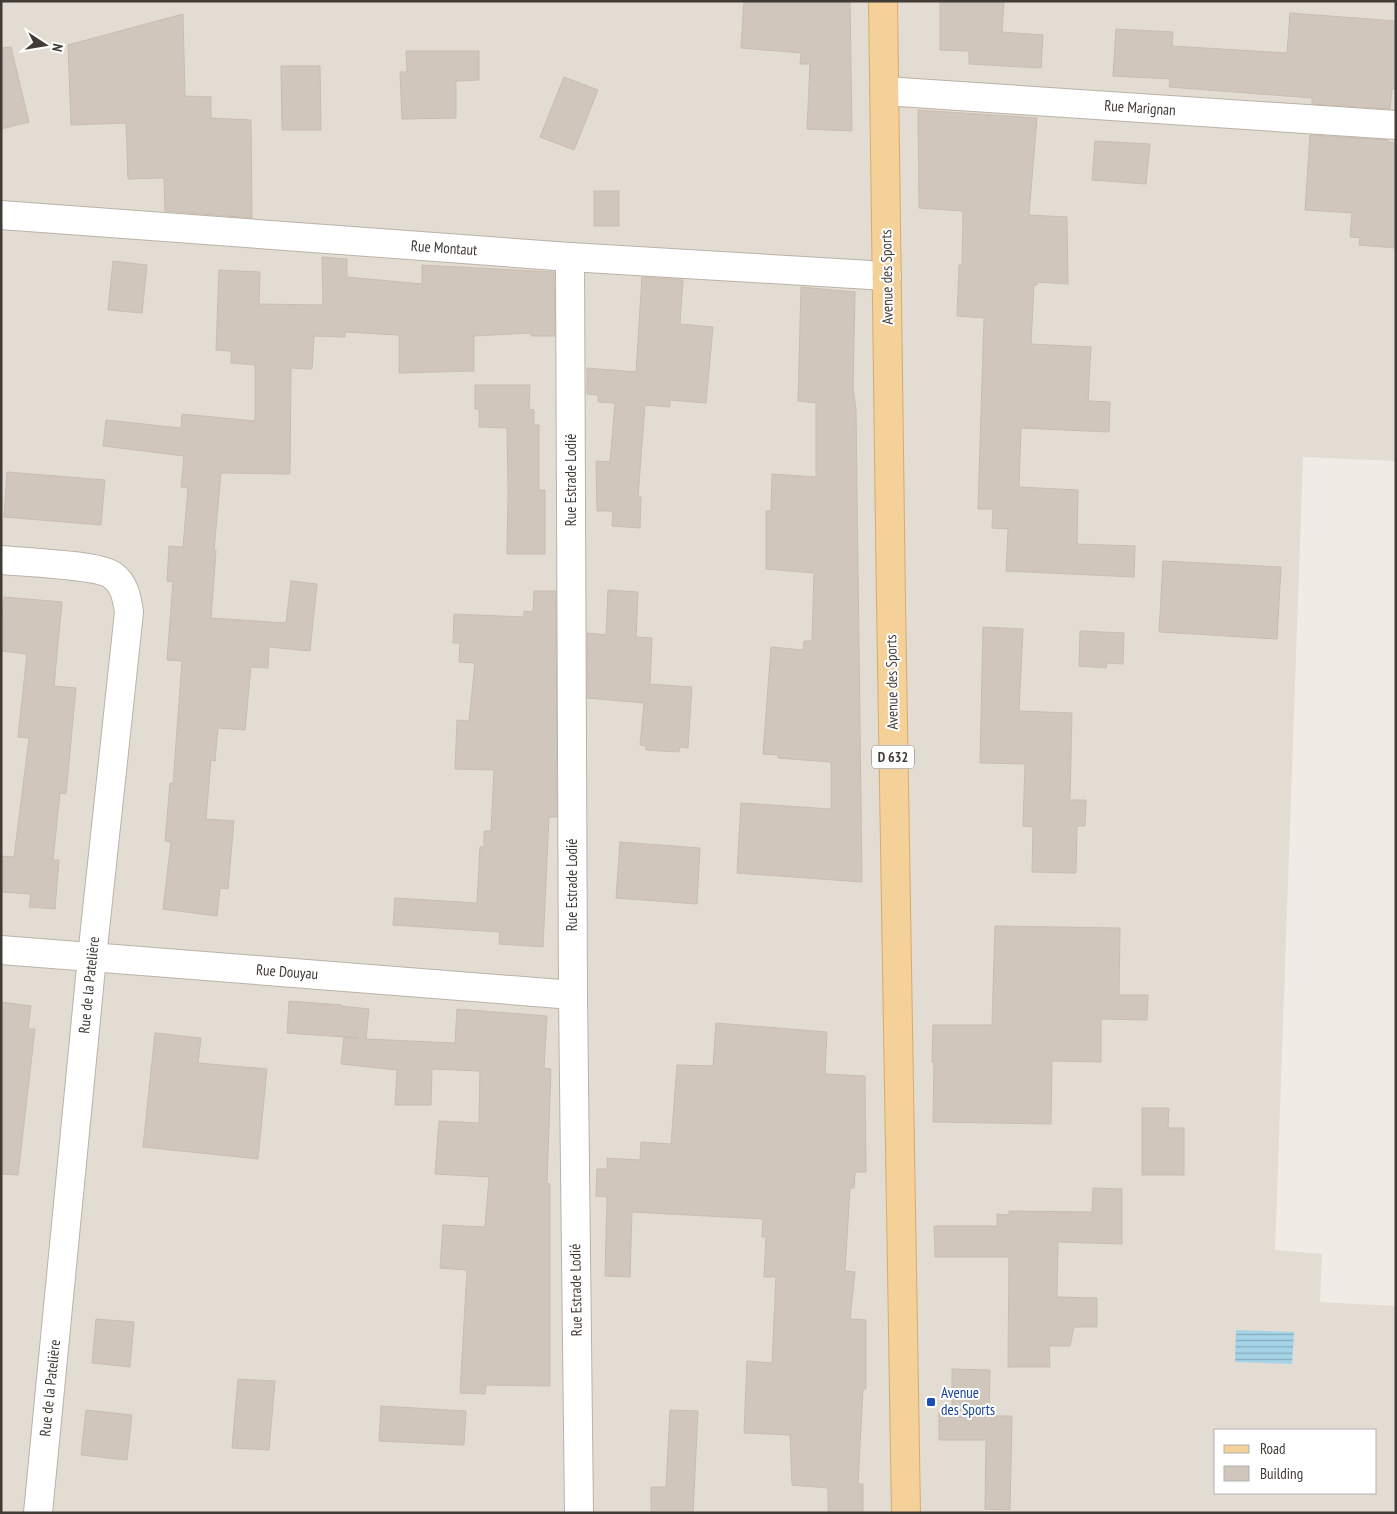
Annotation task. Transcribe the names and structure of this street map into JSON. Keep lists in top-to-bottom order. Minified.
{"streets":{"main road":["Avenue des Sports","D 632"],"street":["Rue Marignan","Rue Montaut","Rue Estrade Lodié","Rue Douyau","Rue de la Patelière"]},"crossings":[["Rue Marignan","Avenue des Sports"],["Rue Montaut","Avenue des Sports"],["Rue Montaut","Rue Estrade Lodié"],["Rue Estrade Lodié","Rue Douyau"],["Rue Douyau","Rue de la Patelière"]],"places":{"transit":["Avenue des Sports"]},"legend":["Road","Building"],"north":"right"}
